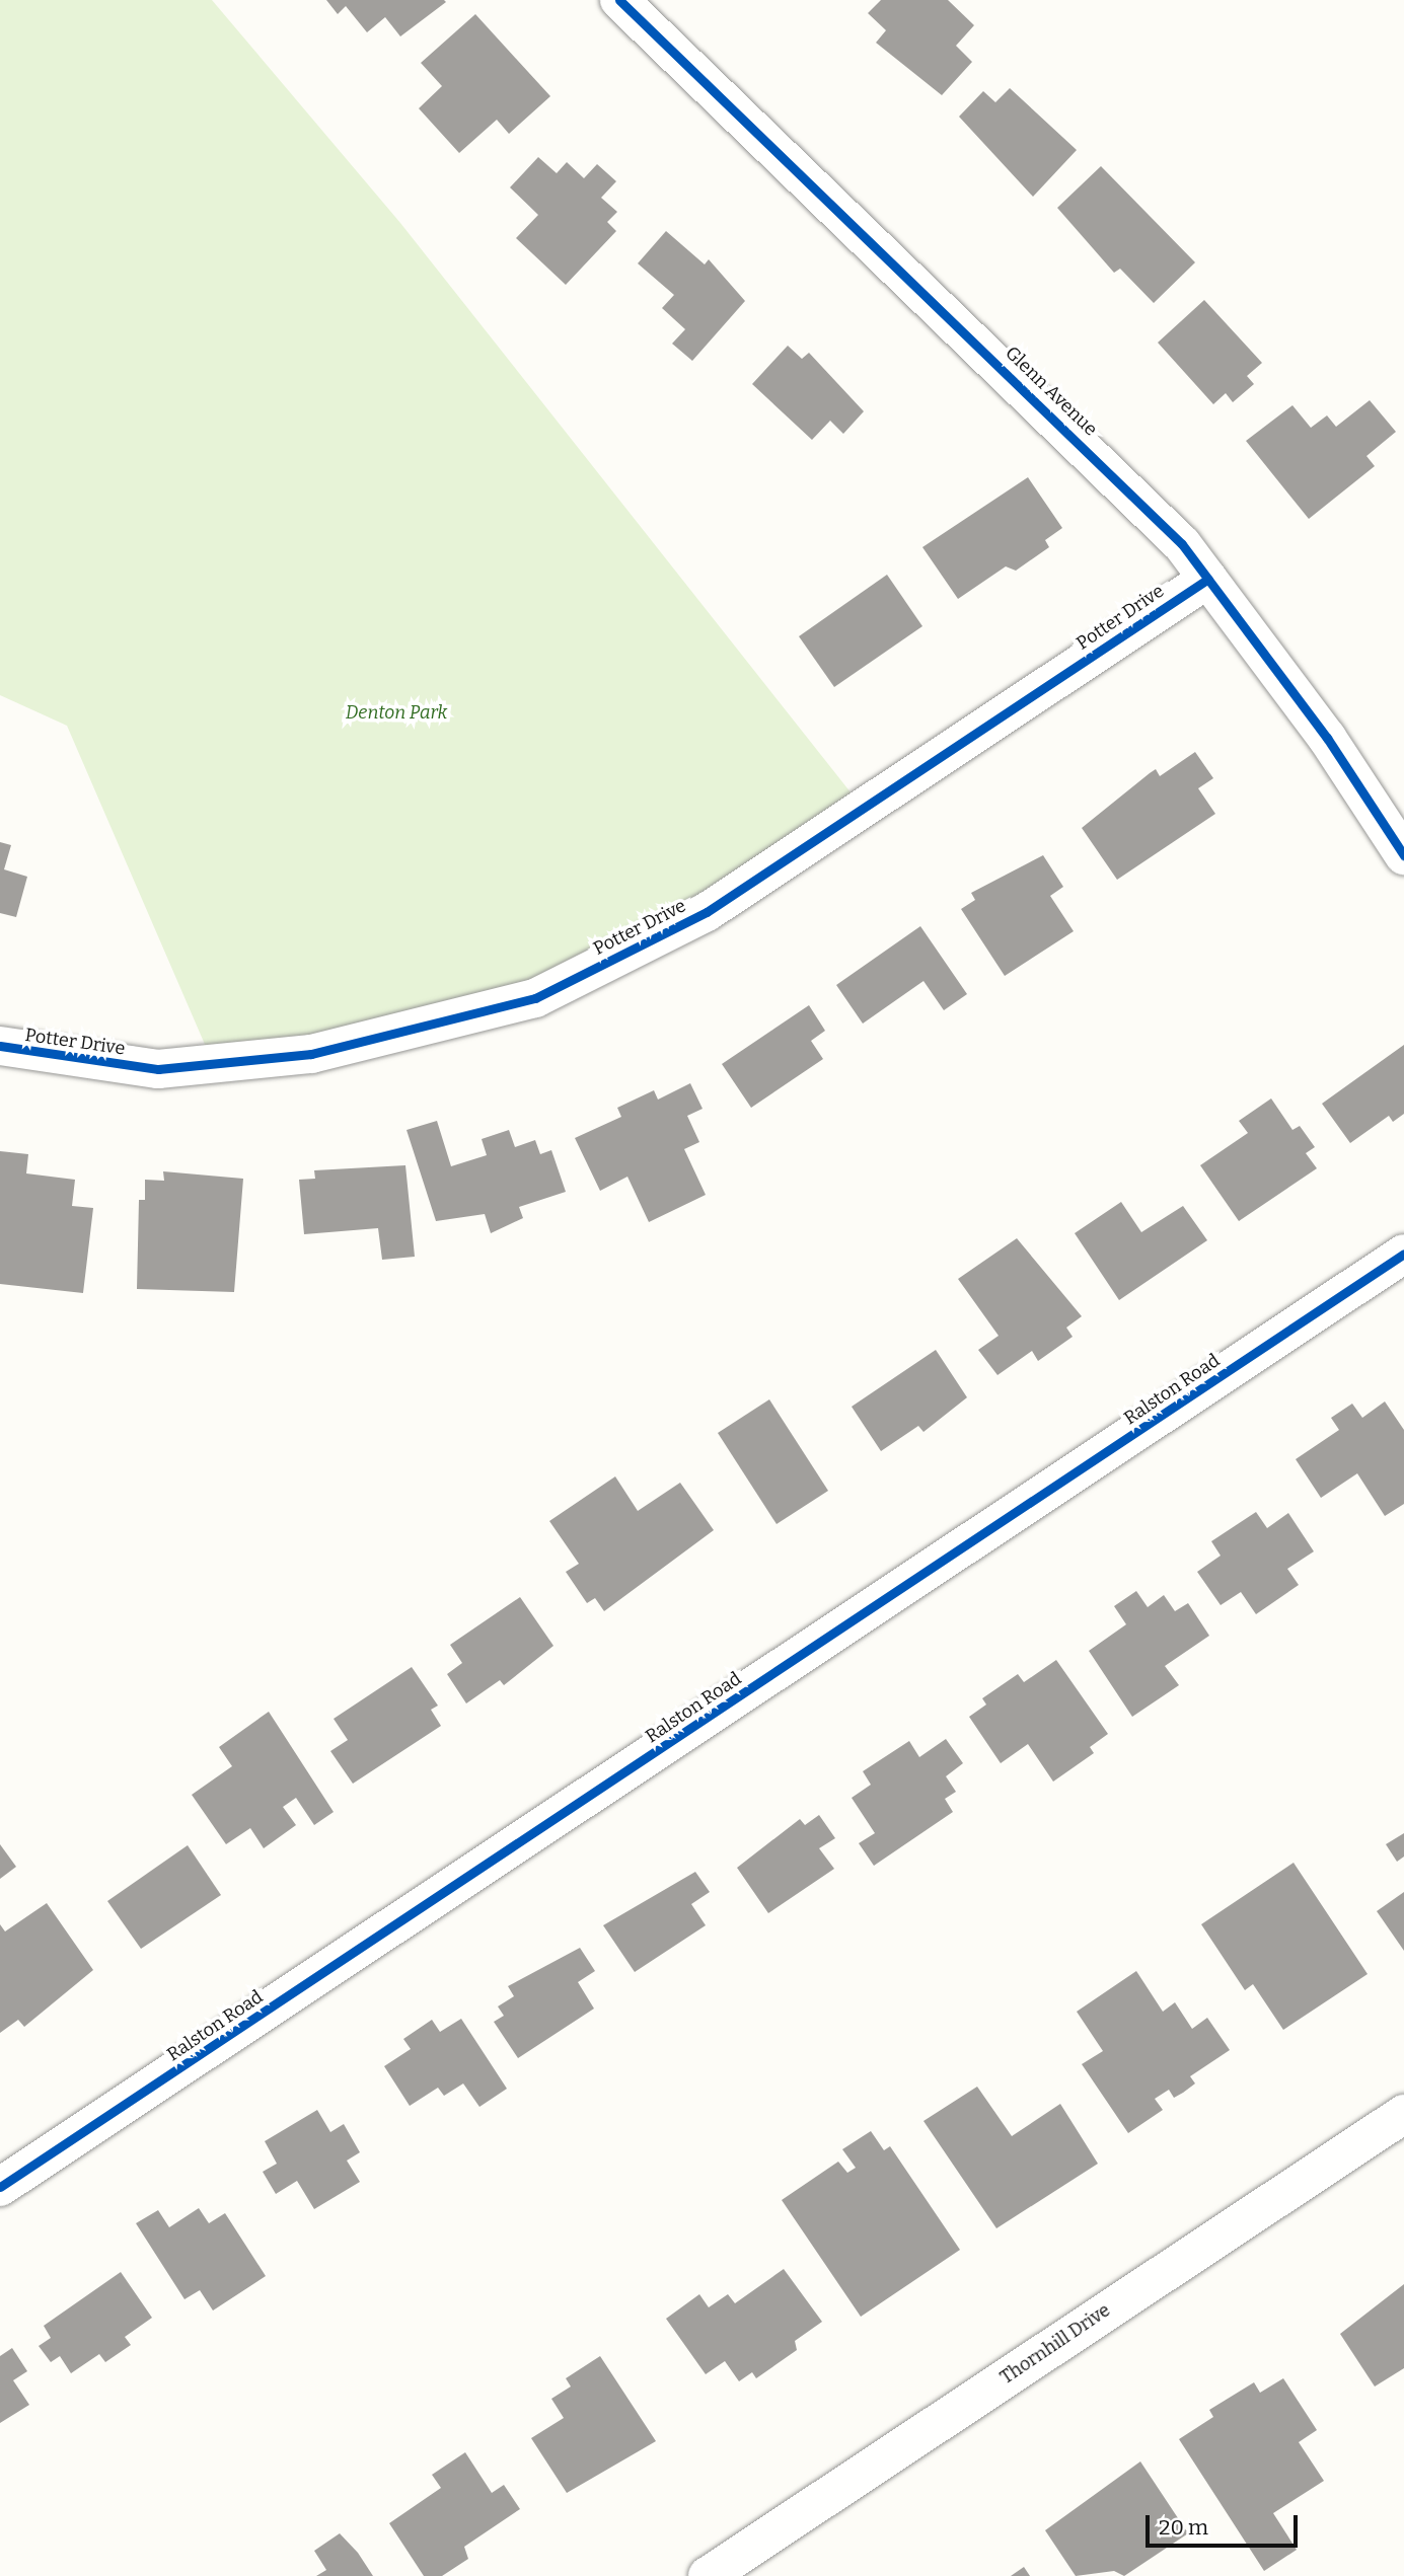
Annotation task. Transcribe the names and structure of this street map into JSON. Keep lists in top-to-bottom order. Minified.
{"streets":{"street":["Glenn Avenue","Potter Drive","Ralston Road","Thornhill Drive"]},"crossings":[["Glenn Avenue","Potter Drive"]],"parks":["Denton Park"],"scale_bar":"20 m"}
